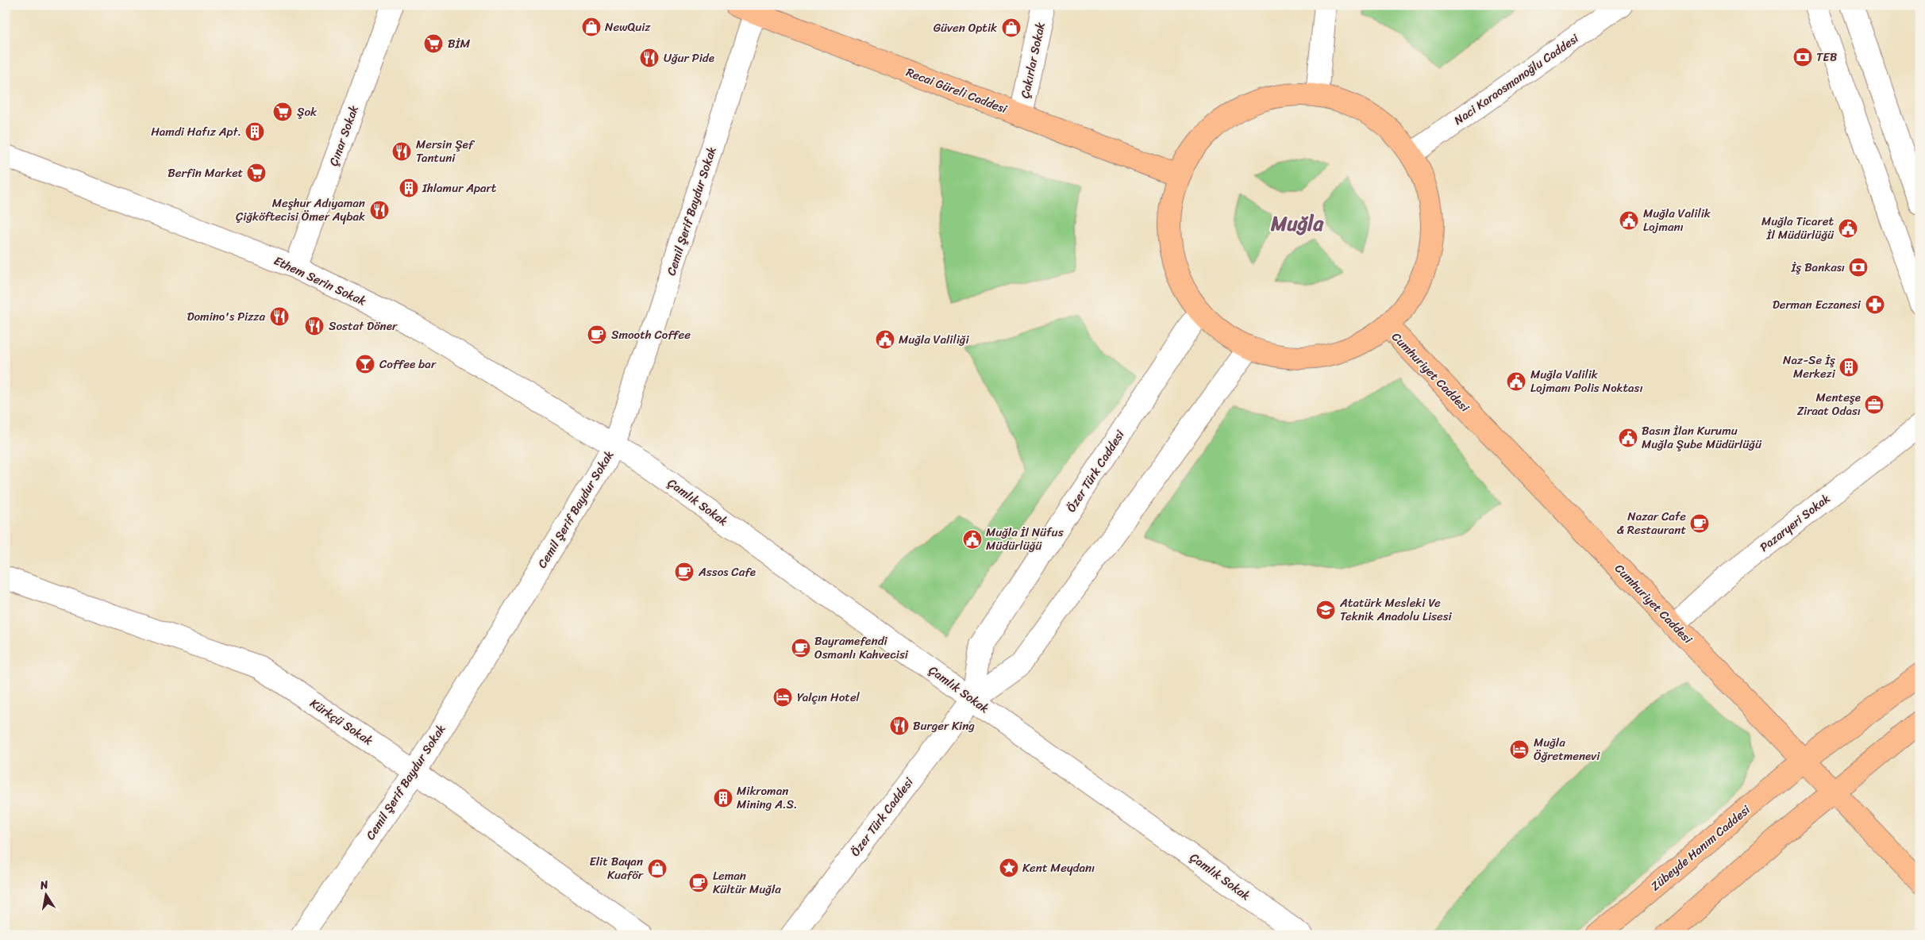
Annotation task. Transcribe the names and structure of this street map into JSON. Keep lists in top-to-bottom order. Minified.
{"streets":{"main road":["Recai Güreli Caddesi","Cumhuriyet Caddesi","Zübeyde Hanım Caddesi"],"street":["Çakırlar Sokak","Naci Karaosmanoğlu Caddesi","Çınar Sokak","Cemil Şerif Baydur Sokak","Ethem Serin Sokak","Özer Türk Caddesi","Çamlık Sokak","Pazaryeri Sokak","Kürkçü Sokak"]},"crossings":[["Çakırlar Sokak","Recai Güreli Caddesi"],["Recai Güreli Caddesi","Cemil Şerif Baydur Sokak"],["Çınar Sokak","Ethem Serin Sokak"],["Cemil Şerif Baydur Sokak","Ethem Serin Sokak"],["Cemil Şerif Baydur Sokak","Çamlık Sokak"],["Cemil Şerif Baydur Sokak","Kürkçü Sokak"],["Ethem Serin Sokak","Çamlık Sokak"],["Cumhuriyet Caddesi","Pazaryeri Sokak"],["Cumhuriyet Caddesi","Zübeyde Hanım Caddesi"],["Özer Türk Caddesi","Çamlık Sokak"]],"districts":["Muğla"],"places":{"shop":["NewQuiz","Güven Optik","Elit Bayan Kuaför"],"supermarket":["BİM","Şok","Berfin Market"],"bank":["TEB","İş Bankası"],"restaurant":["Uğur Pide","Mersin Şef Tantuni","Meşhur Adıyaman Çiğköftecisi Ömer Aybak","Domino's Pizza","Sostat Döner","Burger King"],"building":["Hamdi Hafız Apt.","Ihlamur Apart","Naz-Se İş Merkezi","Mikroman Mining A.S."],"public building":["Muğla Valilik Lojmanı","Muğla Ticaret İl Müdürlüğü","Muğla Valiliği","Muğla Valilik Lojmanı Polis Noktası","Basın İlan Kurumu Muğla Şube Müdürlüğü","Muğla İl Nüfus Müdürlüğü"],"pharmacy":["Derman Eczanesi"],"cafe":["Smooth Coffee","Nazar Cafe & Restaurant","Assos Cafe","Bayramefendi Osmanlı Kahvecisi","Leman Kültür Muğla"],"bar":["Coffee bar"],"office":["Menteşe Ziraat Odası"],"school or university":["Atatürk Mesleki Ve Teknik Anadolu Lisesi"],"hotel":["Yalçın Hotel","Muğla Öğretmenevi"],"place":["Kent Meydanı"]},"north":"top"}
